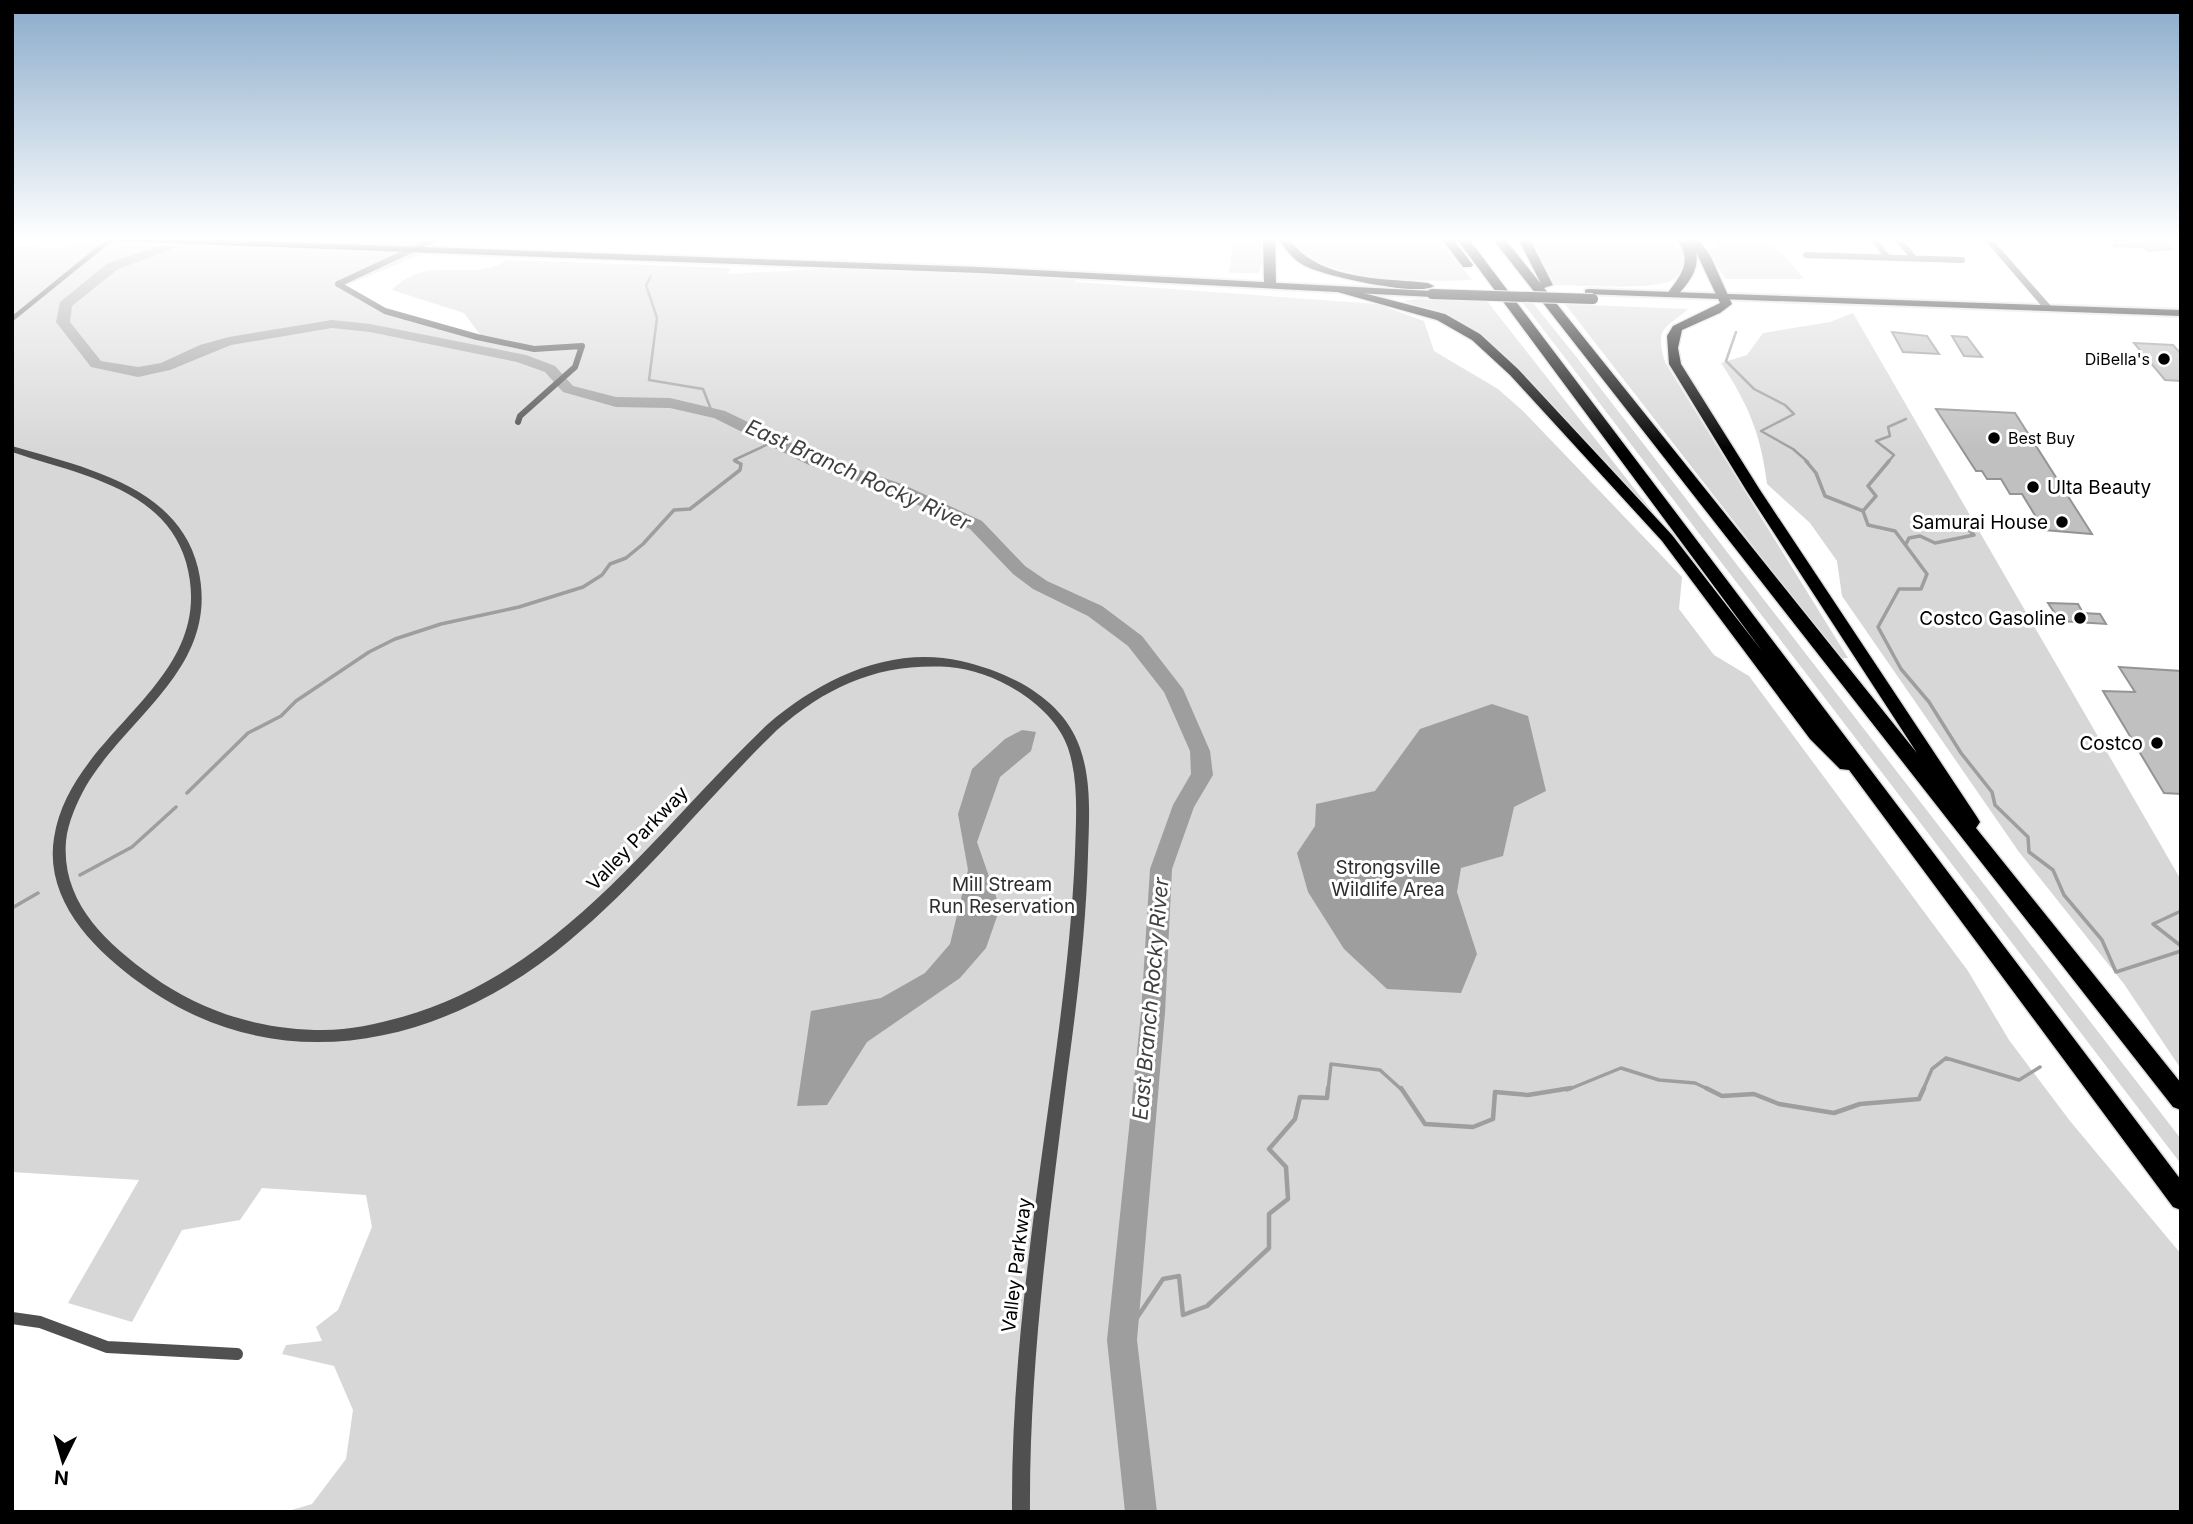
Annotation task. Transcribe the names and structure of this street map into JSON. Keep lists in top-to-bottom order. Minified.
{"streets":{"street":["Valley Parkway"]},"water":["East Branch Rocky River"],"parks":["Strongsville Wildlife Area","Mill Stream Run Reservation"],"places":["DiBella's","Best Buy","Ulta Beauty","Samurai House","Costco Gasoline","Costco"],"north":"bottom"}
